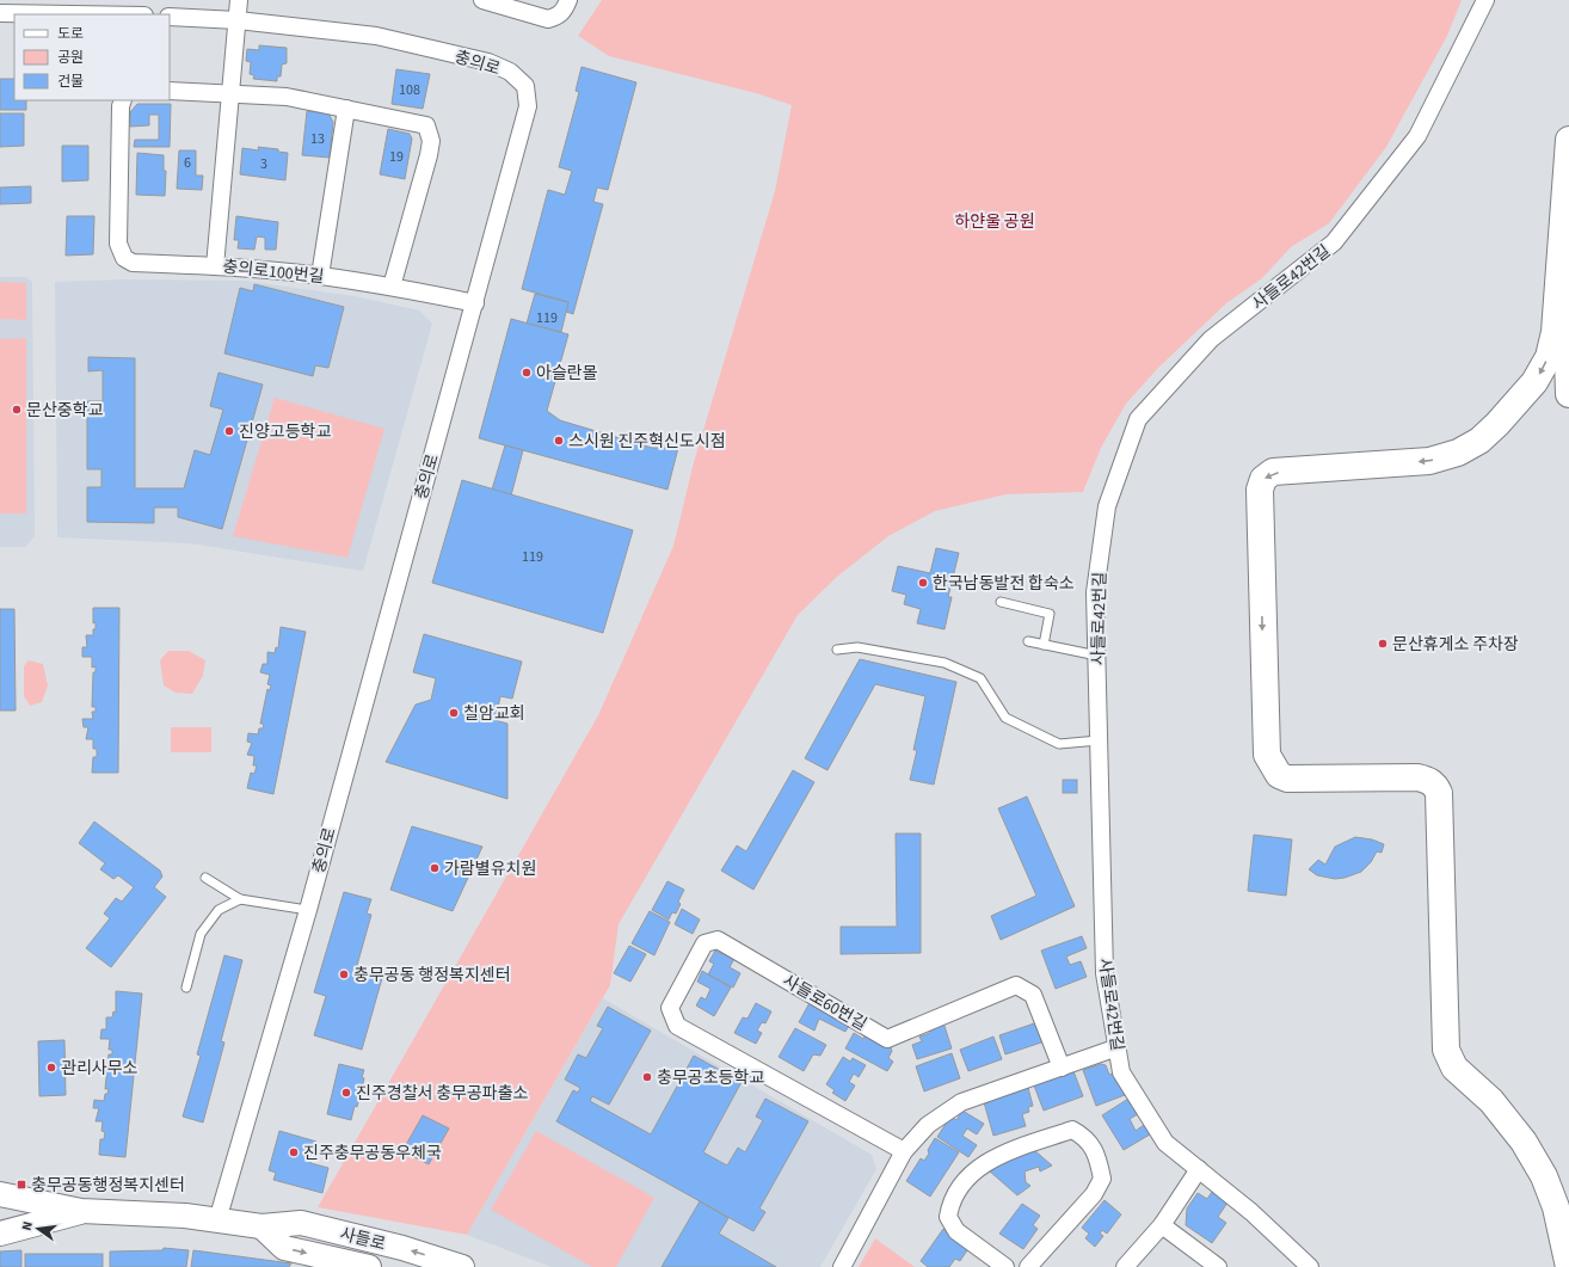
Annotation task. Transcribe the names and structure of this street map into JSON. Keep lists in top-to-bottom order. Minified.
{"streets":{"street":["충의로","충의로100번길","사들로42번길","사들로60번길","사들로"]},"crossings":[["충의로","충의로100번길"],["충의로","사들로"]],"parks":["하얀울 공원"],"places":{"other":["아슬란몰","문산중학교","진양고등학교","스시원 진주혁신도시점","한국남동발전 합숙소","문산휴게소 주차장","칠암교회","가람별유치원","충무공동 행정복지센터","관리사무소","충무공초등학교","진주경찰서 충무공파출소","진주충무공동우체국"],"transit":["충무공동행정복지센터"]},"house_numbers":["108","13","19","6","3","119","119"],"legend":["도로","공원","건물"],"north":"left"}
